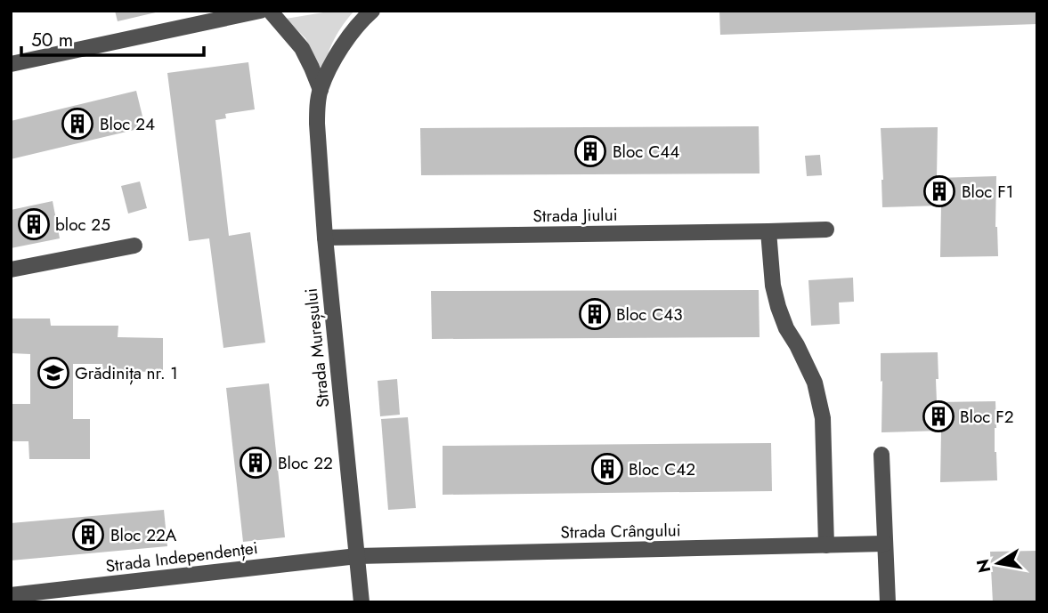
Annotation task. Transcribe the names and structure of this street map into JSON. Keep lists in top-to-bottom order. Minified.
{"streets":{"street":["Strada Jiului","Strada Mureșului","Strada Crângului","Strada Independenței"]},"crossings":[["Strada Jiului","Strada Mureșului"],["Strada Mureșului","Strada Crângului"],["Strada Mureșului","Strada Independenței"],["Strada Crângului","Strada Independenței"]],"places":{"building":["Bloc 24","Bloc C44","Bloc F1","bloc 25","Bloc C43","Bloc F2","Bloc 22","Bloc C42","Bloc 22A"],"school or university":["Grădinița nr. 1"]},"scale_bar":"50 m","north":"left"}
